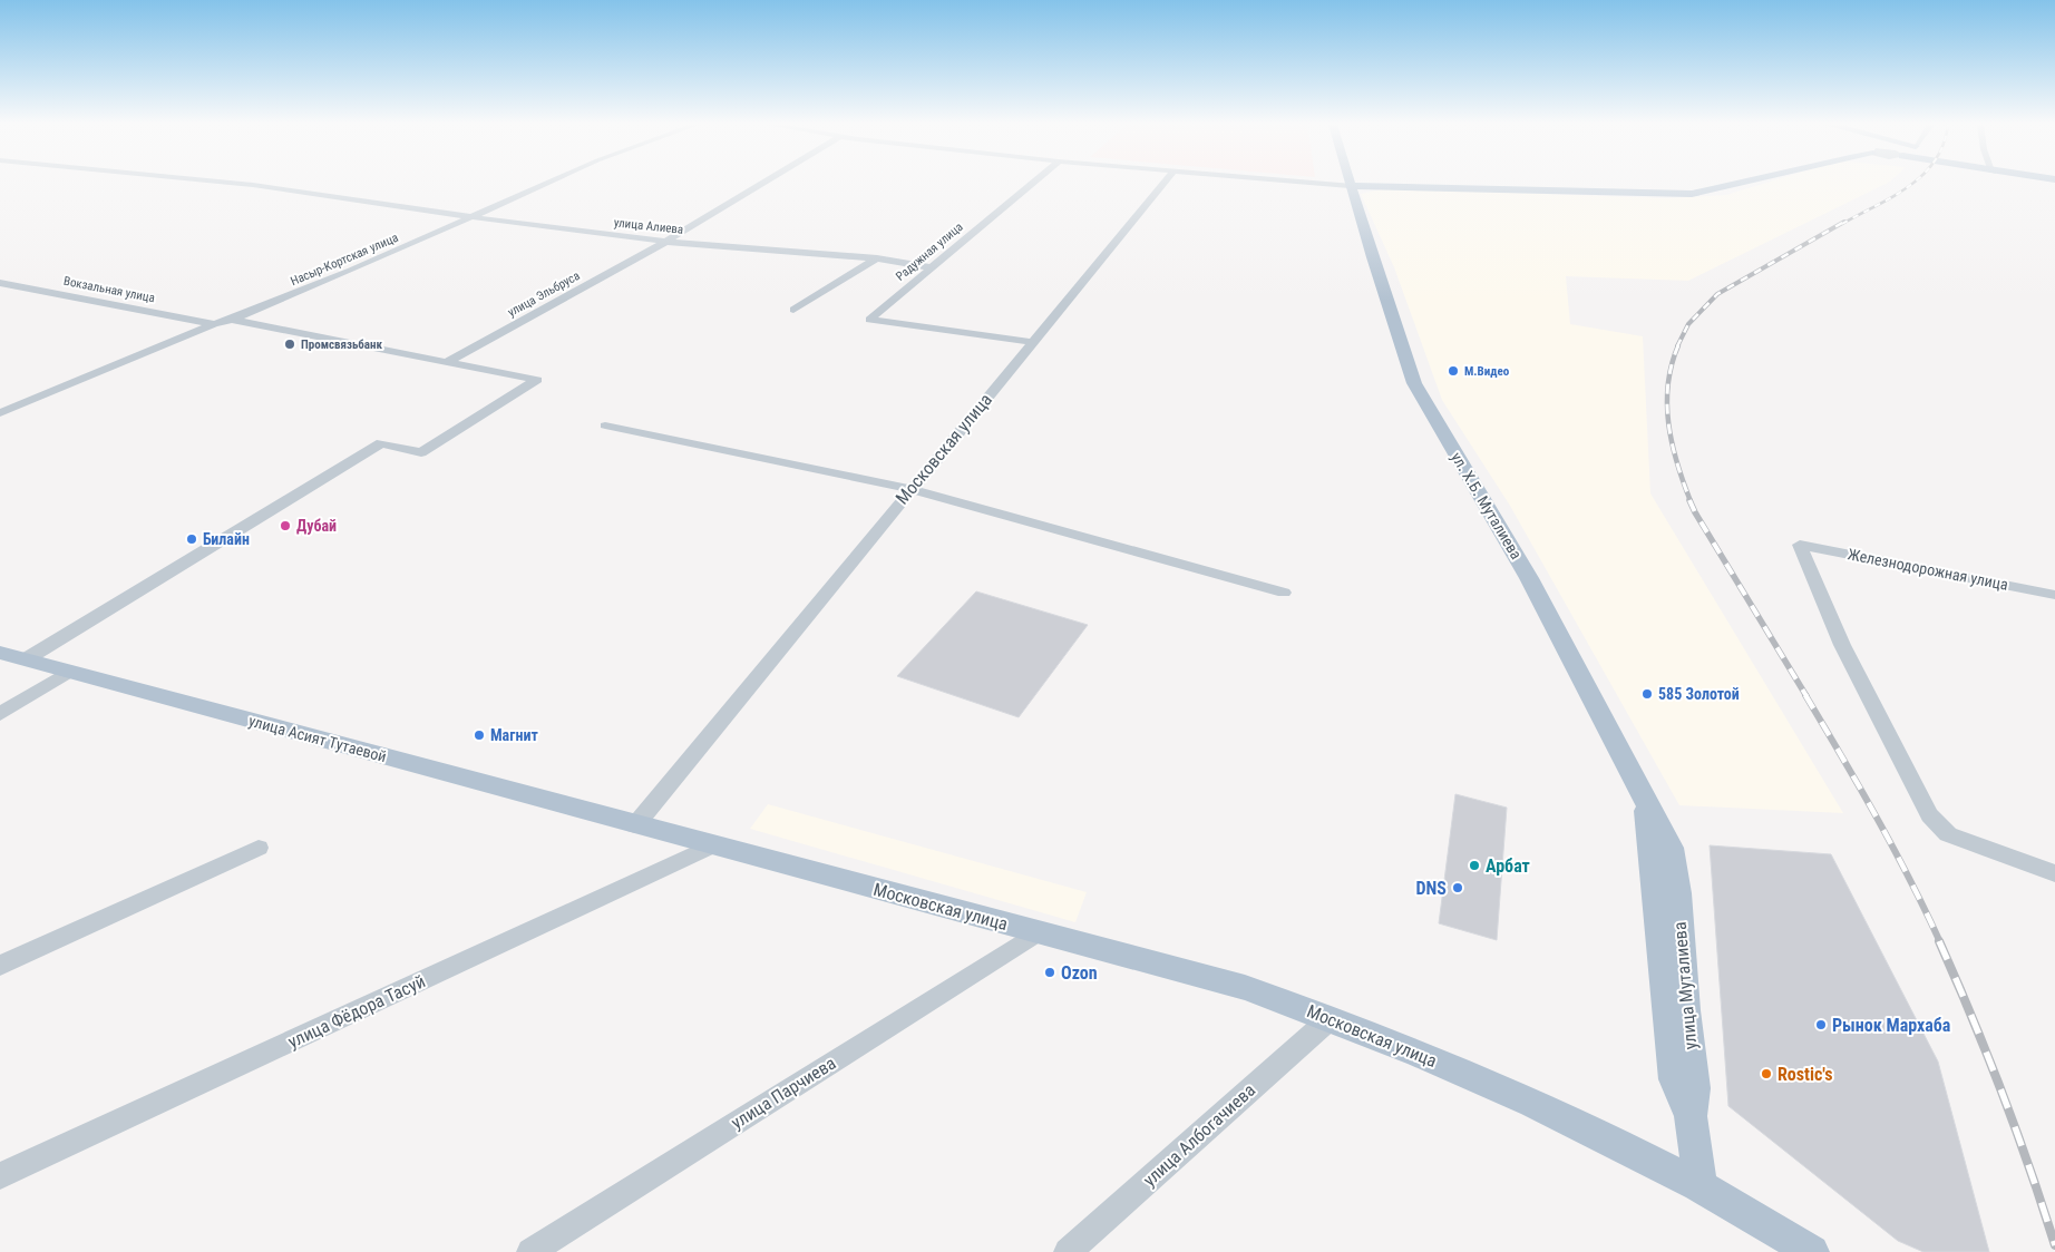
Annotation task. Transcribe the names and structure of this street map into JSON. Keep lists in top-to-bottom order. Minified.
{"streets":{"main road":["Московская улица","ул. Х.Б. Муталиева","улица Асият Тутаевой"],"street":["улица Алиева","Радужная улица","Насыр-Кортская улица","Вокзальная улица","улица Эльбруса","Железнодорожная улица","улица Фёдора Тасуй","улица Парчиева","улица Албогачиева"]},"crossings":[["улица Алиева","Радужная улица"],["улица Алиева","Насыр-Кортская улица"],["улица Алиева","улица Эльбруса"],["Радужная улица","Московская улица"],["Насыр-Кортская улица","Вокзальная улица"],["Московская улица","ул. Х.Б. Муталиева"],["Московская улица","улица Асият Тутаевой"],["Московская улица","улица Фёдора Тасуй"],["Московская улица","улица Парчиева"],["Московская улица","улица Албогачиева"]],"places":["Промсвязьбанк","М.Видео","Дубай","Билайн","585 Золотой","Магнит","Арбат","DNS","Ozon","Рынок Мархаба","Rostic's"]}
